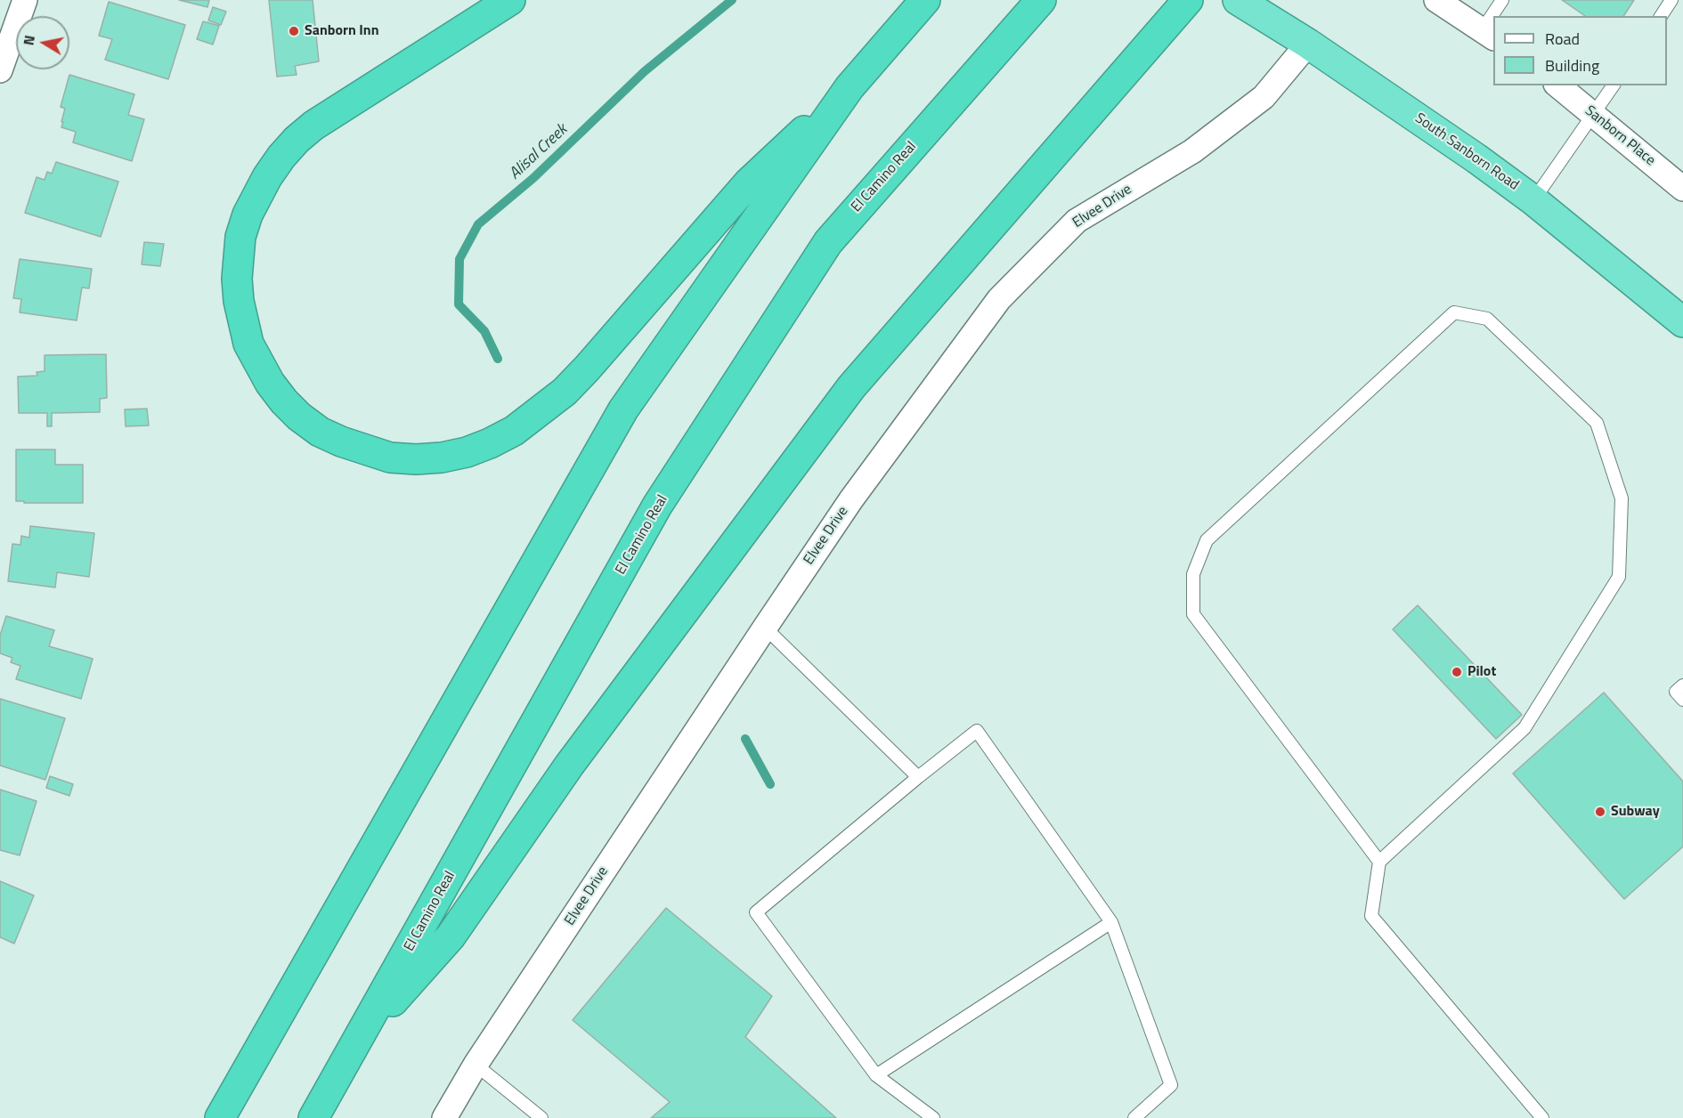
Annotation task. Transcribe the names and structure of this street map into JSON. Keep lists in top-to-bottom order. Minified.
{"streets":{"highway":["South Sanborn Road","El Camino Real"],"street":["Sanborn Place","Elvee Drive"]},"crossings":[["South Sanborn Road","Elvee Drive"]],"water":["Alisal Creek"],"places":["Sanborn Inn","Pilot","Subway"],"legend":["Road","Building"],"north":"left"}
